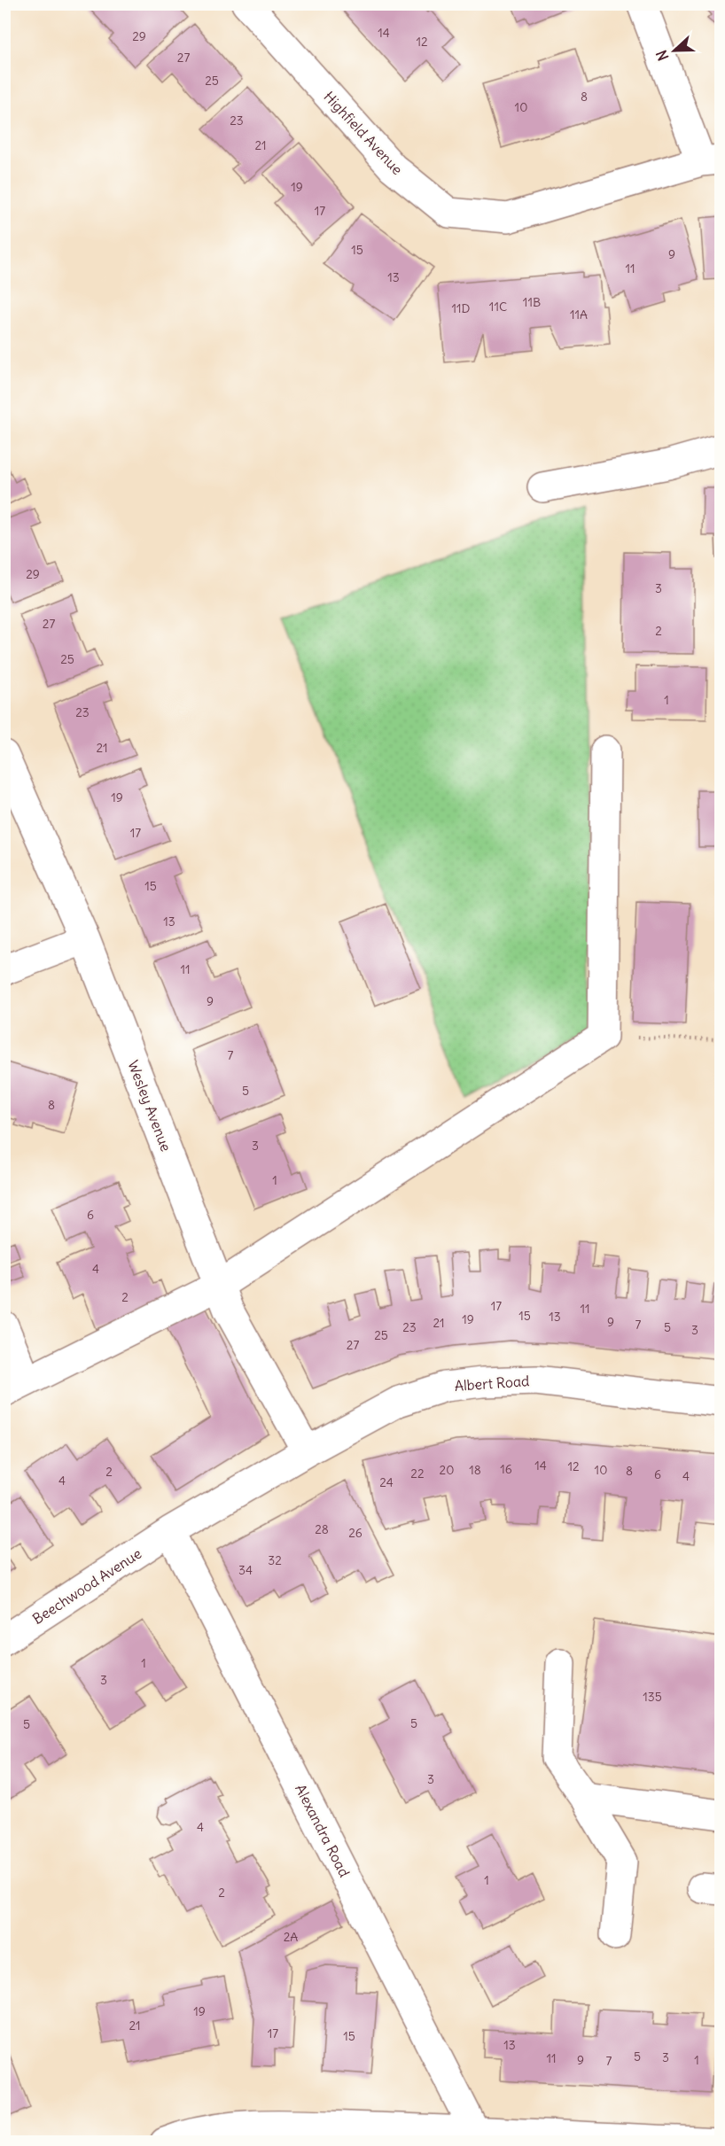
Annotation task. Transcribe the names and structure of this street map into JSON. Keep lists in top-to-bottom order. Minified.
{"streets":{"street":["Highfield Avenue","Wesley Avenue","Albert Road","Beechwood Avenue","Alexandra Road"]},"crossings":[["Wesley Avenue","Albert Road"],["Albert Road","Beechwood Avenue"],["Albert Road","Alexandra Road"],["Beechwood Avenue","Alexandra Road"]],"house_numbers":["14","29","12","27","25","8","10","23","21","19","17","15","9","11","13","11B","11C","11D","11A","29","3","27","2","25","1","23","21","19","17","15","13","11","9","7","5","8","3","1","6","4","2","17","11","15","13","19","9","21","7","23","5","3","25","27","14","12","16","20","18","10","8","2","22","6","4","4","24","28","26","32","34","1","3","135","5","5","3","4","1","2","2A","19","21","17","15","13","5","3","11","9","1","7"],"north":"left"}
